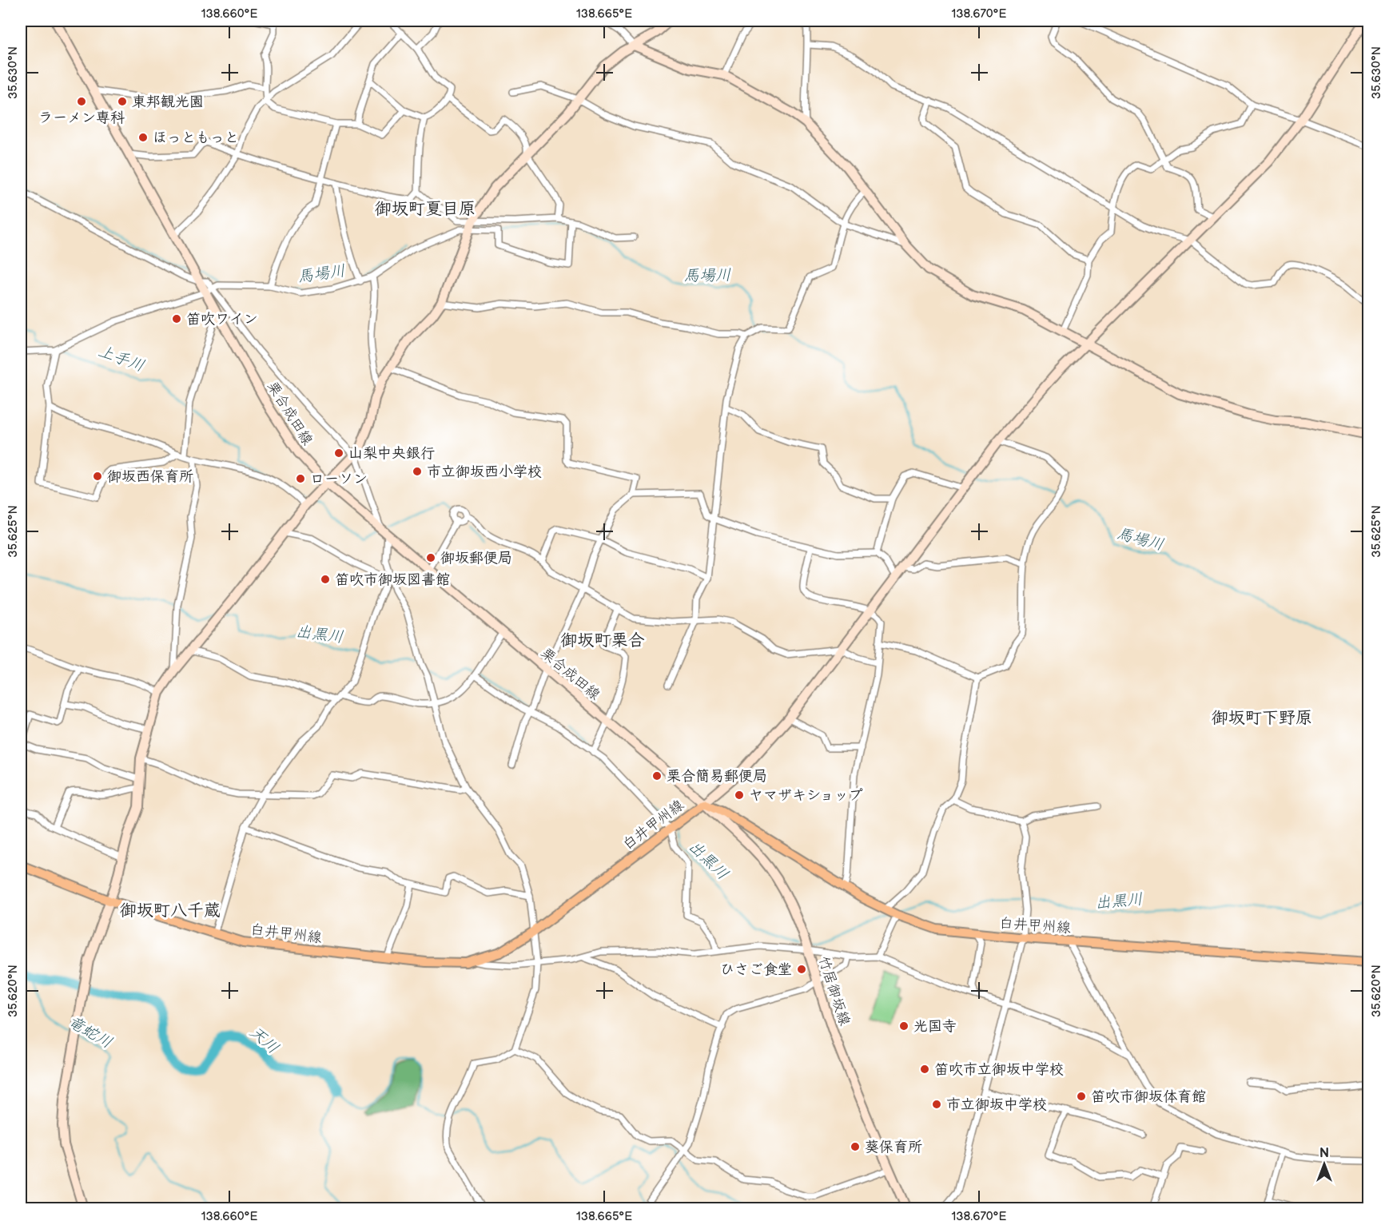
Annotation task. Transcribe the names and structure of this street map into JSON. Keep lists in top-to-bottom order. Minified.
{"streets":{"main road":["白井甲州線"],"street":["栗合成田線","竹居御坂線"]},"crossings":[["栗合成田線","白井甲州線"],["栗合成田線","竹居御坂線"],["白井甲州線","竹居御坂線"]],"districts":["御坂町夏目原","御坂町栗合","御坂町下野原","御坂町八千蔵"],"water":["馬場川","上手川","出黒川","竜蛇川","天川"],"places":["ラーメン専科","東邦観光園","ほっともっと","笛吹ワイン","山梨中央銀行","市立御坂西小学校","御坂西保育所","ローソン","御坂郵便局","笛吹市御坂図書館","栗合簡易郵便局","ヤマザキショップ","ひさご食堂","光国寺","笛吹市立御坂中学校","笛吹市御坂体育館","市立御坂中学校","葵保育所"],"north":"top","coordinates":["138.660°E","138.665°E","138.670°E","35.630°N","35.625°N","35.620°N"]}
